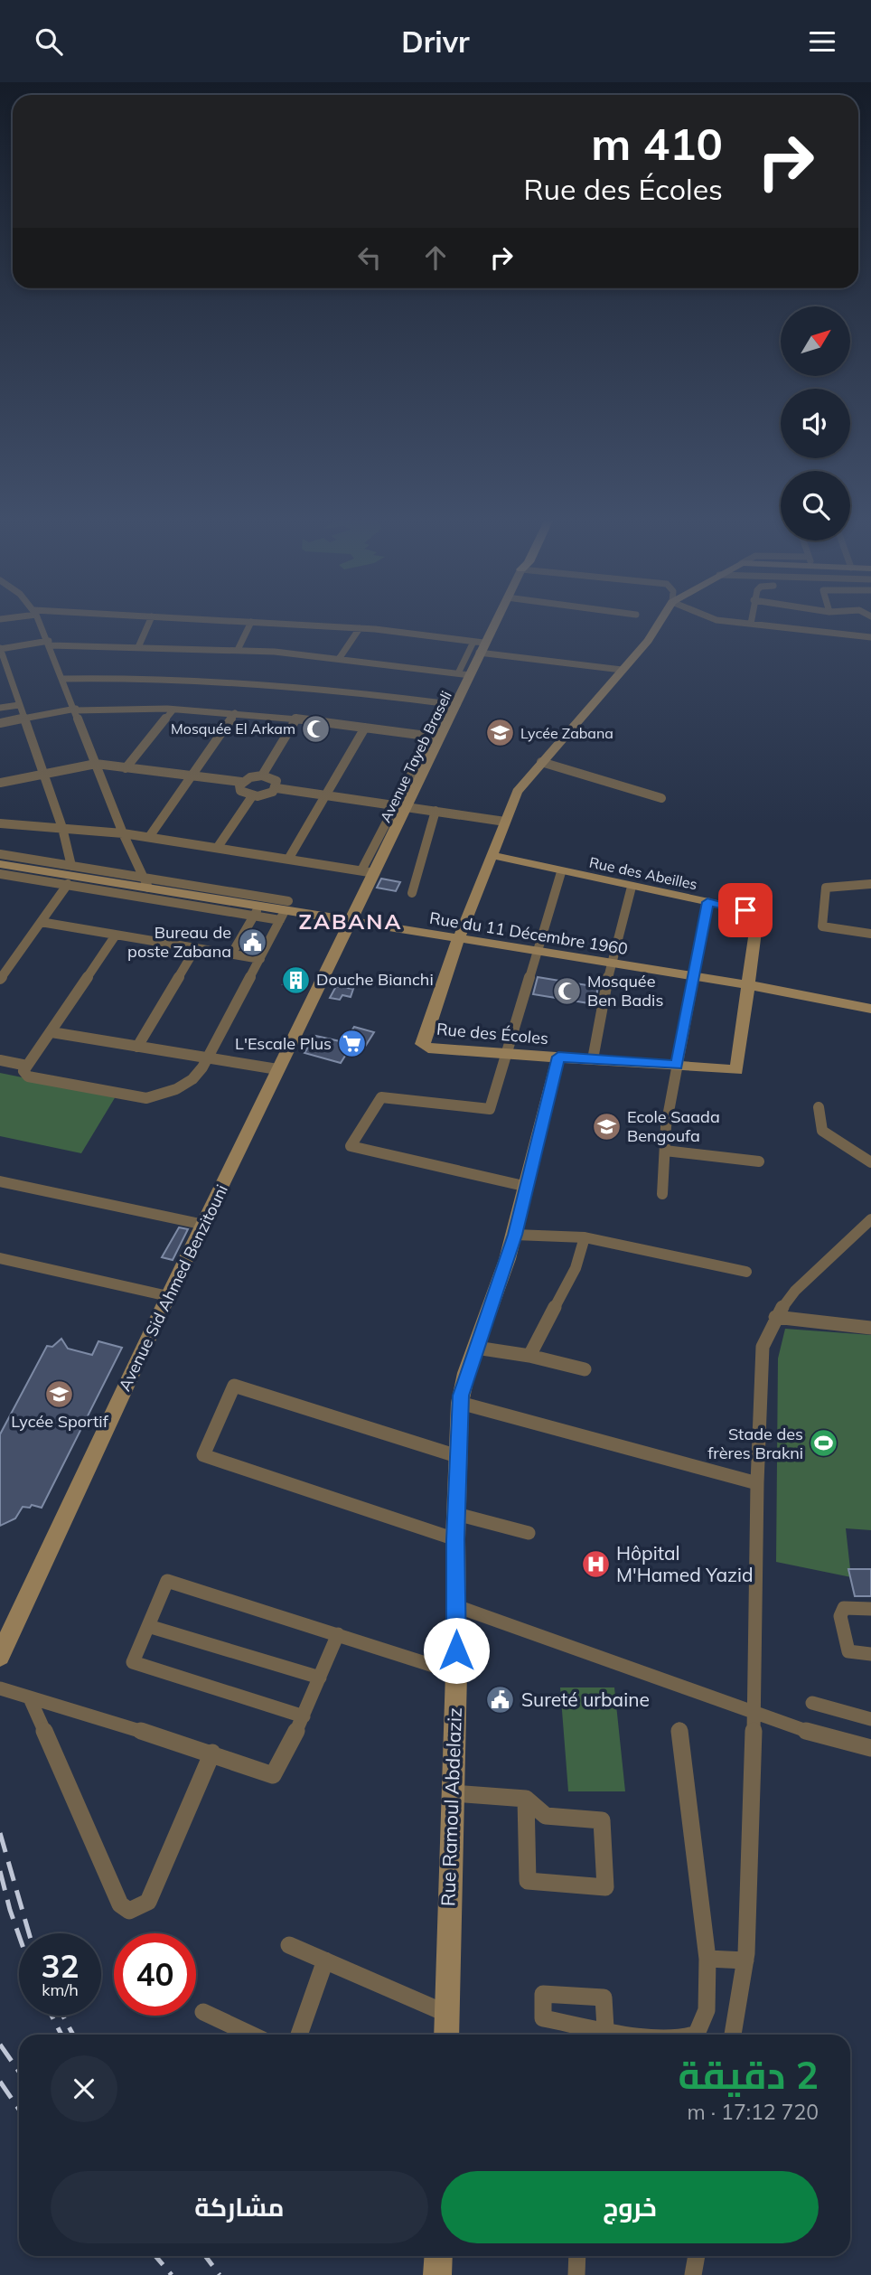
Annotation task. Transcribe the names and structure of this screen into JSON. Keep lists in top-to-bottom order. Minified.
{"streets":{"street":["Avenue Tayeb Braseli","Rue des Abeilles","Rue du 11 Décembre 1960","Rue des Écoles","Avenue Sid Ahmed Benzitouni","Rue Ramoul Abdelaziz"]},"crossings":[["Avenue Tayeb Braseli","Rue du 11 Décembre 1960"],["Avenue Tayeb Braseli","Avenue Sid Ahmed Benzitouni"],["Rue des Abeilles","Rue du 11 Décembre 1960"],["Rue des Abeilles","Rue des Écoles"],["Rue du 11 Décembre 1960","Rue des Écoles"],["Rue du 11 Décembre 1960","Avenue Sid Ahmed Benzitouni"],["Rue des Écoles","Rue Ramoul Abdelaziz"]],"districts":["ZABANA"],"places":{"mosque":["Mosquée El Arkam","Mosquée Ben Badis"],"school or university":["Lycée Zabana","Ecole Saada Bengoufa","Lycée Sportif"],"public building":["Bureau de poste Zabana","Sureté urbaine"],"building":["Douche Bianchi"],"supermarket":["L'Escale Plus"],"sports":["Stade des frères Brakni"],"hospital":["Hôpital M'Hamed Yazid"]},"north":"top right","page":{"header":"Drivr","turn":["410 m","Rue des Écoles"],"speed":"32 km/h","limit":"40","heading":["2 دقيقة","720 m · 17:12"],"buttons":["خروج","مشاركة"]}}
